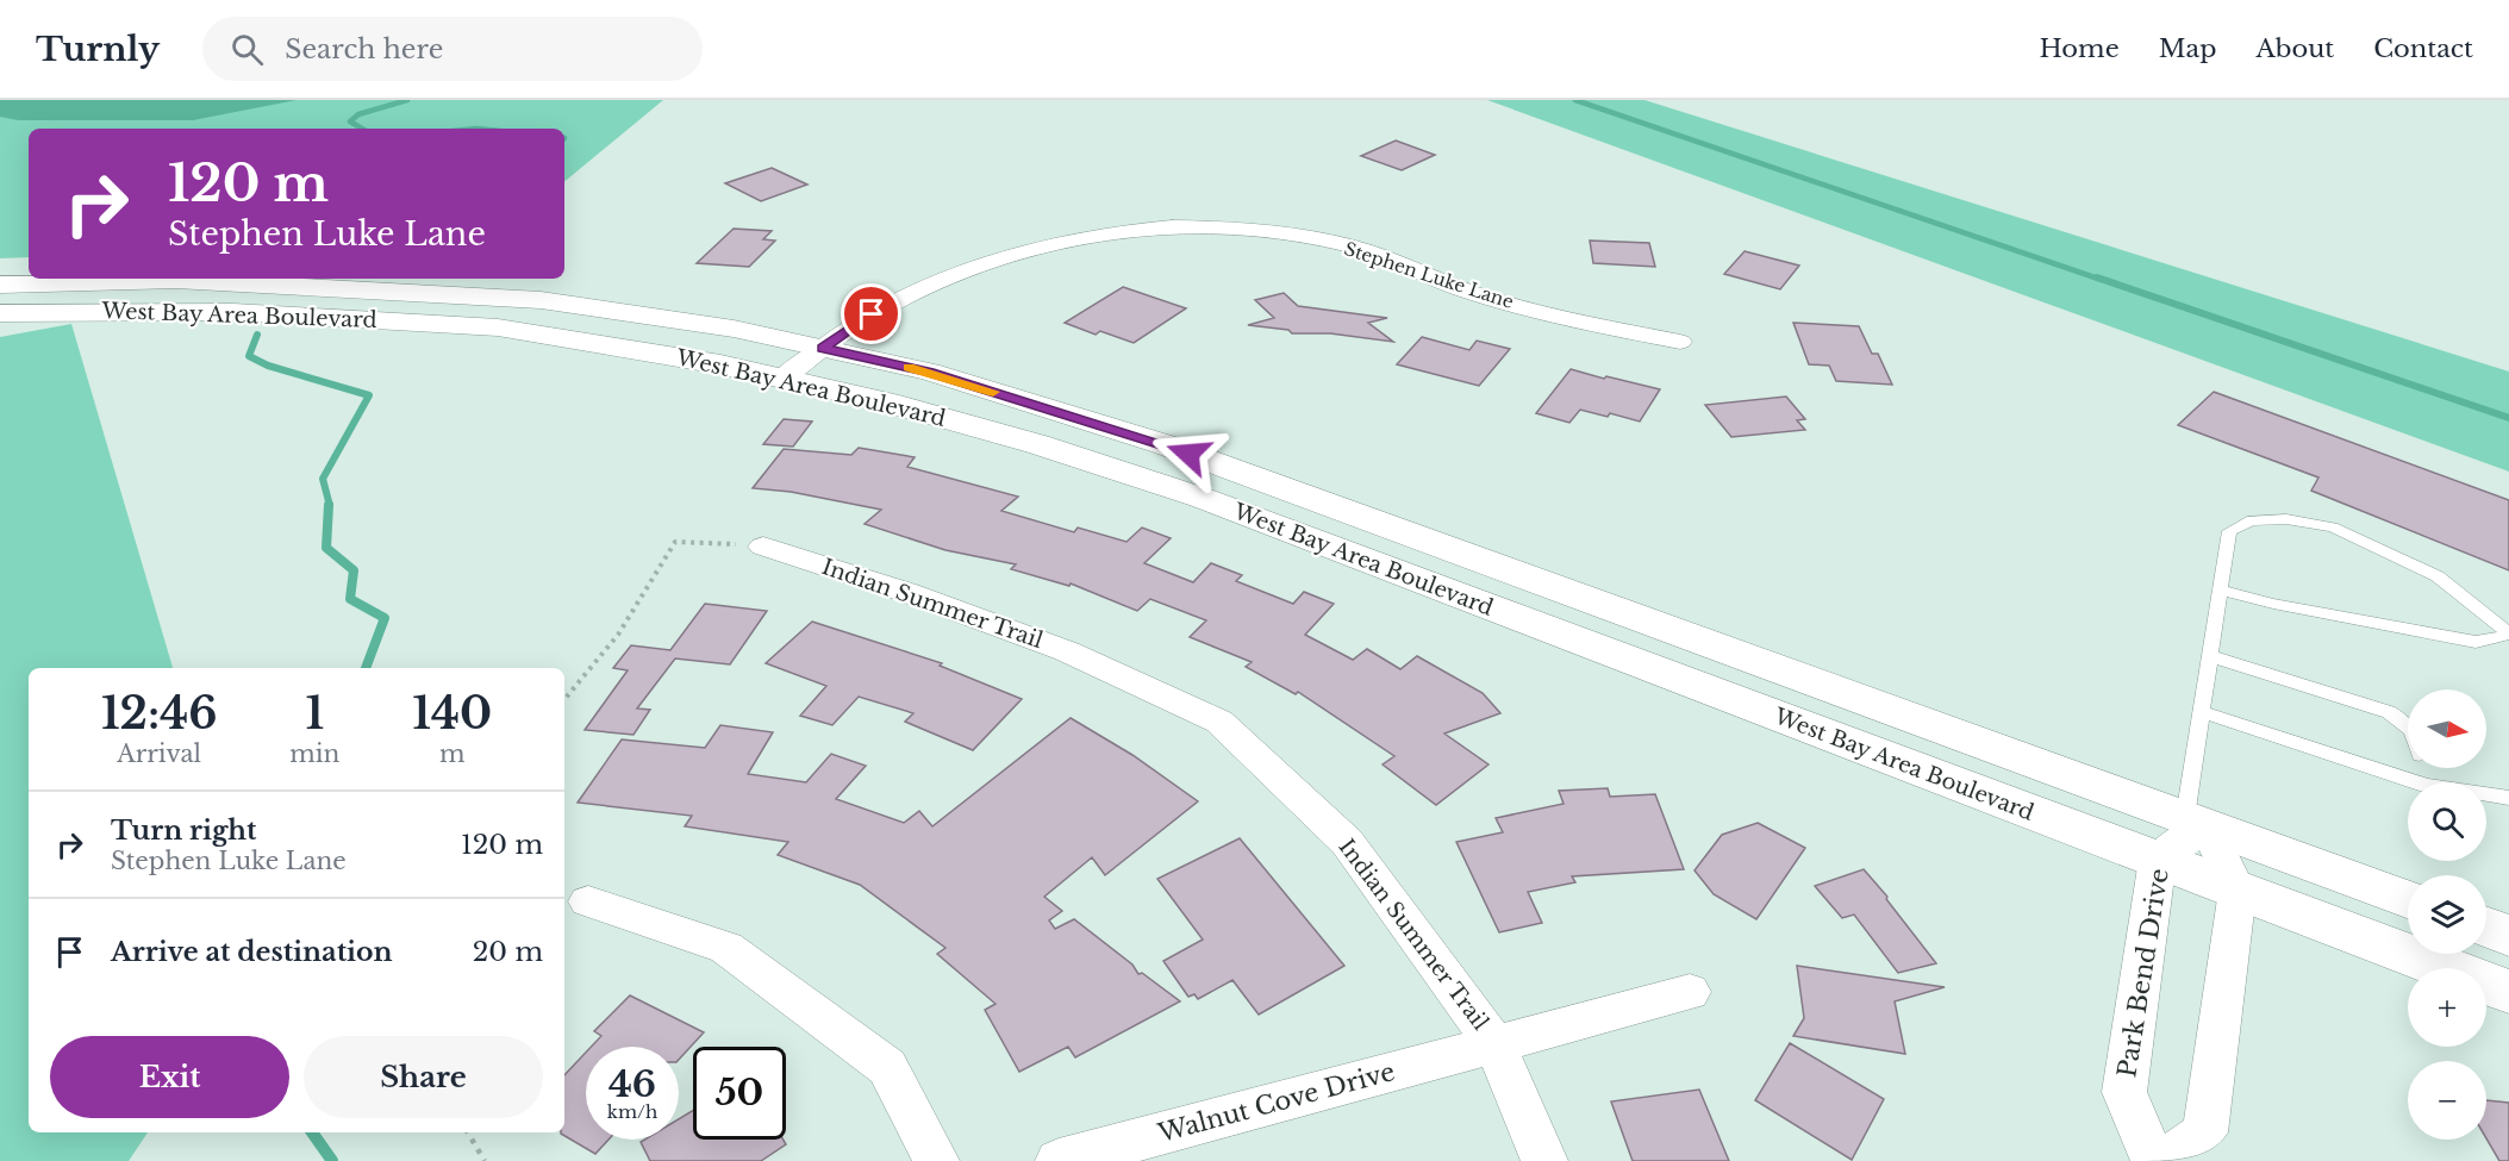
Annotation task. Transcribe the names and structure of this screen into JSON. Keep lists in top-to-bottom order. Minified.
{"streets":{"main road":["West Bay Area Boulevard"],"street":["Stephen Luke Lane","Indian Summer Trail","Park Bend Drive","Walnut Cove Drive"]},"crossings":[["Stephen Luke Lane","West Bay Area Boulevard"],["West Bay Area Boulevard","Park Bend Drive"],["Indian Summer Trail","Walnut Cove Drive"]],"north":"right","page":{"header":"Turnly","search":"Search here","nav":["Home","Map","About","Contact"],"turn":["120 m","Stephen Luke Lane"],"eta":["12:46","Arrival","1","min","140","m"],"map_buttons":["+","−"],"list":[{"name":"Turn right","note":"Stephen Luke Lane","value":"120 m"},{"name":"Arrive at destination","value":"20 m"}],"buttons":["Exit","Share"],"speed":"46 km/h","limit":"50"}}
